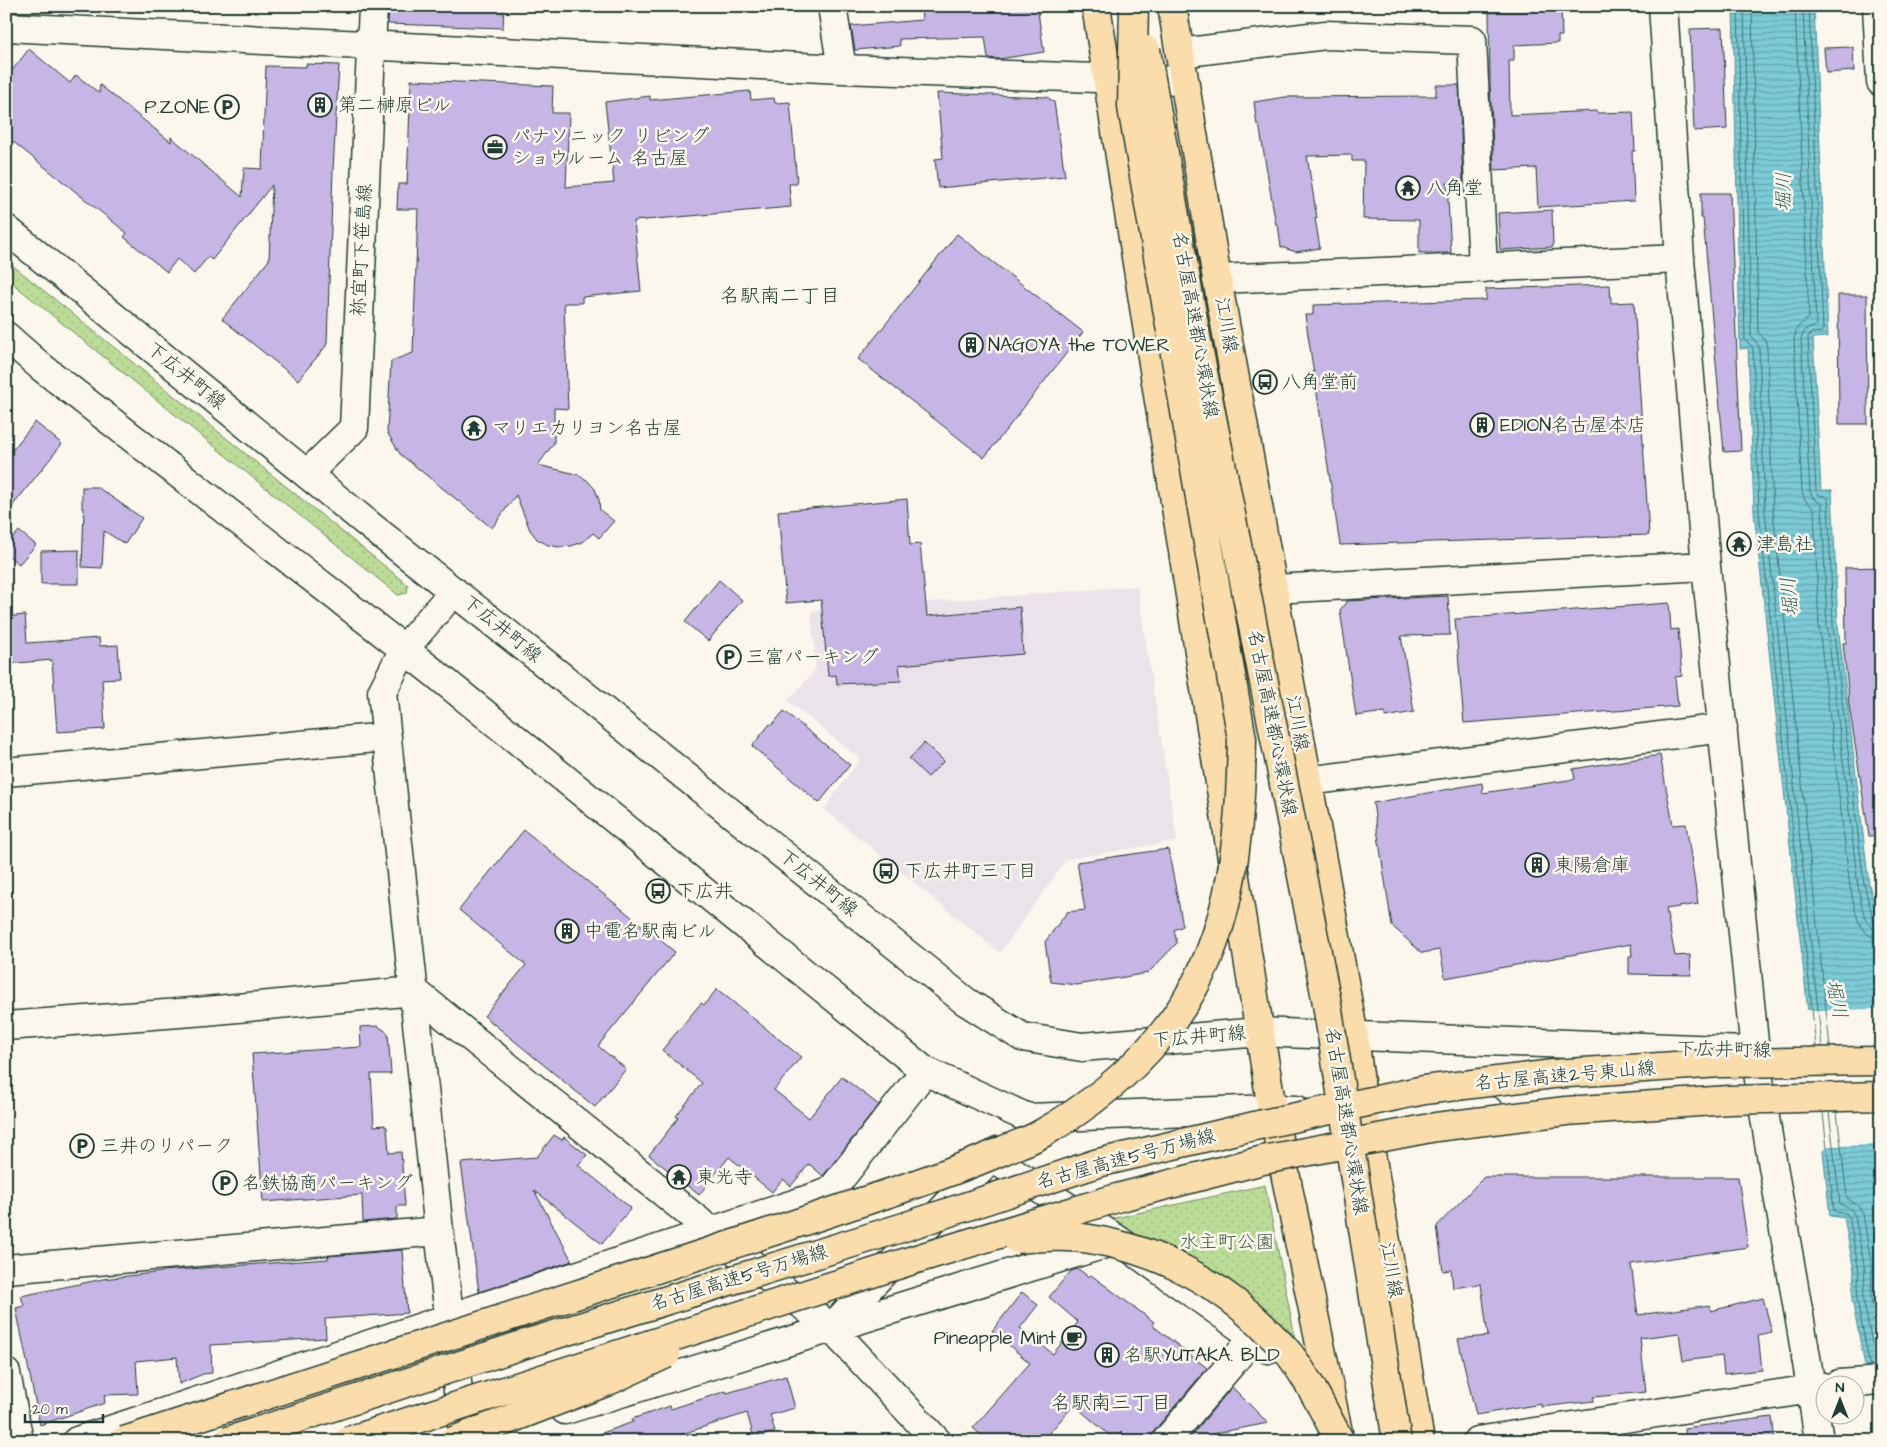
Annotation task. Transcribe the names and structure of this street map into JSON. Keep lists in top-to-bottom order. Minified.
{"streets":{"main road":["名古屋高速都心環状線","江川線","名古屋高速2号東山線","名古屋高速5号万場線"],"street":["祢宜町下笹島線","下広井町線"]},"crossings":[["祢宜町下笹島線","下広井町線"],["江川線","下広井町線"],["名古屋高速2号東山線","名古屋高速5号万場線"]],"districts":["名駅南二丁目","名駅南三丁目"],"water":["堀川"],"parks":["水主町公園"],"places":{"building":["第二榊原ビル","NAGOYA the TOWER","EDION名古屋本店","東陽倉庫","中電名駅南ビル","名駅YUTAKA. BLD"],"parking":["P.ZONE","三富パーキング","三井のリパーク","名鉄協商パーキング"],"office":["パナソニック リビング ショウルーム 名古屋"],"temple":["八角堂","マリエカリヨン名古屋","津島社","東光寺"],"bus stop":["八角堂前","下広井町三丁目","下広井"],"cafe":["Pineapple Mint"]},"scale_bar":"20 m","north":"top"}
